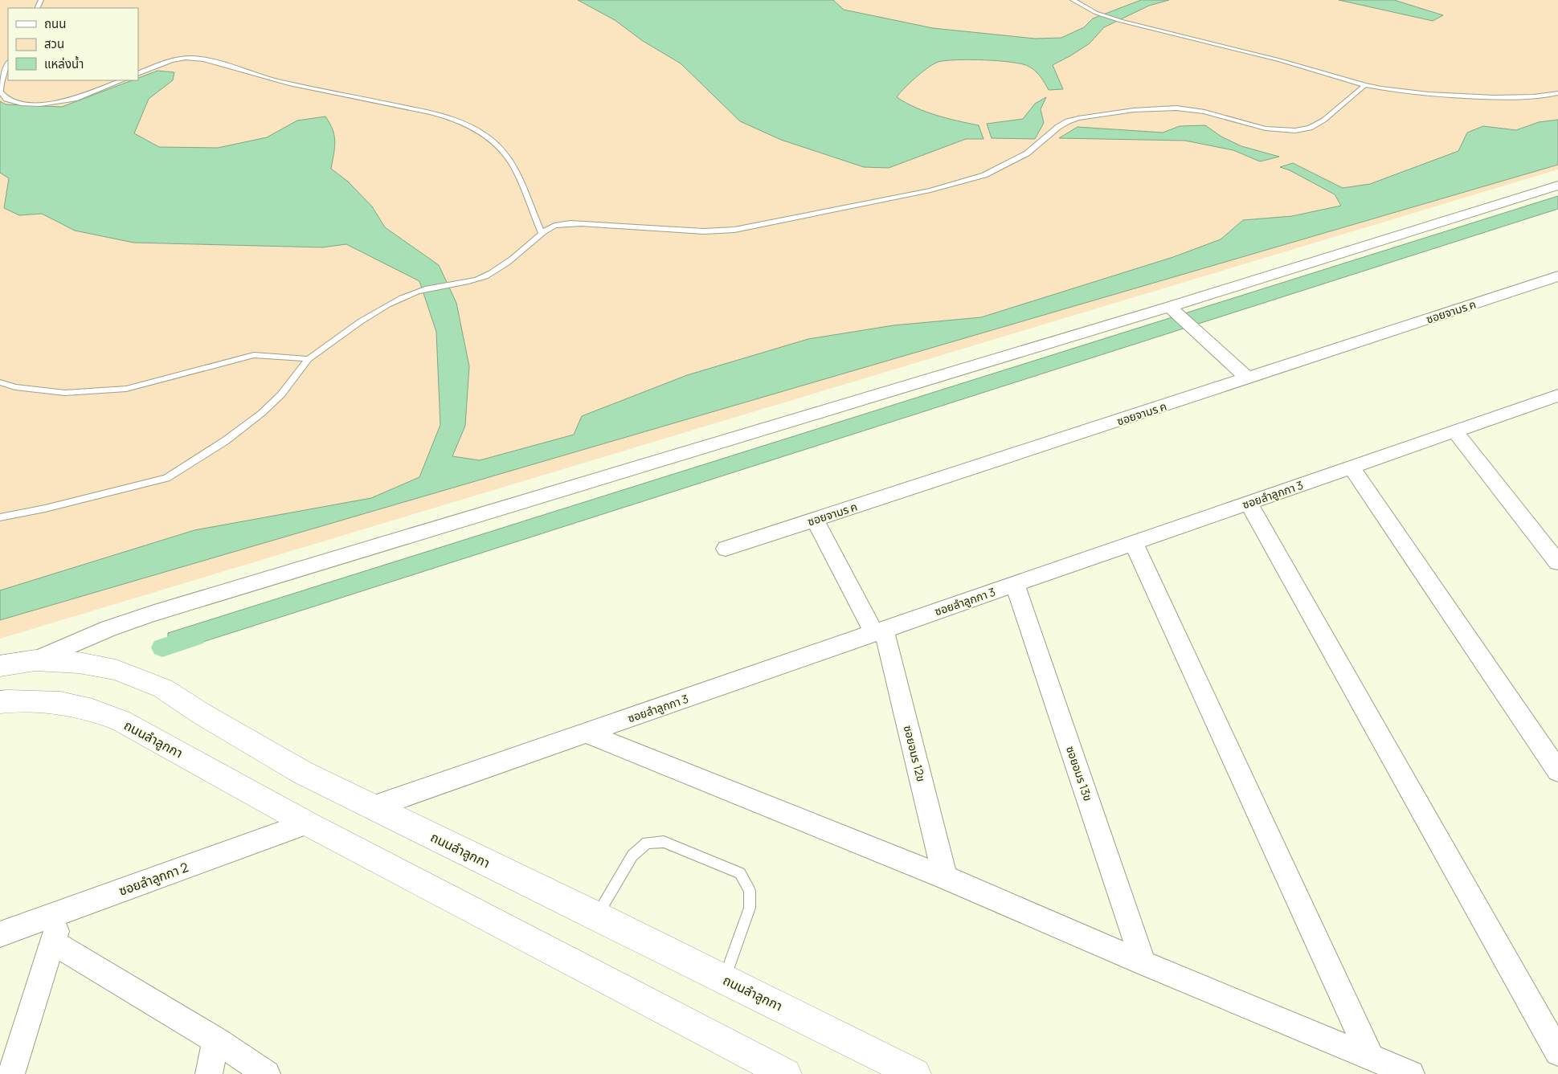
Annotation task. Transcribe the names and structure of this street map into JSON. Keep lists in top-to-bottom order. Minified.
{"streets":{"main road":["ถนนลำลูกกา"],"street":["ซอยจามร ค","ซอยลำลูกกา 3","ซอยอมร 12ข","ซอยอมร 13ข","ซอยลำลูกกา 2"]},"crossings":[["ซอยจามร ค","ซอยอมร 12ข"],["ซอยลำลูกกา 3","ถนนลำลูกกา"],["ซอยลำลูกกา 3","ซอยอมร 12ข"],["ซอยลำลูกกา 3","ซอยอมร 13ข"],["ถนนลำลูกกา","ซอยลำลูกกา 2"]],"legend":["ถนน","สวน","แหล่งน้ำ"]}
